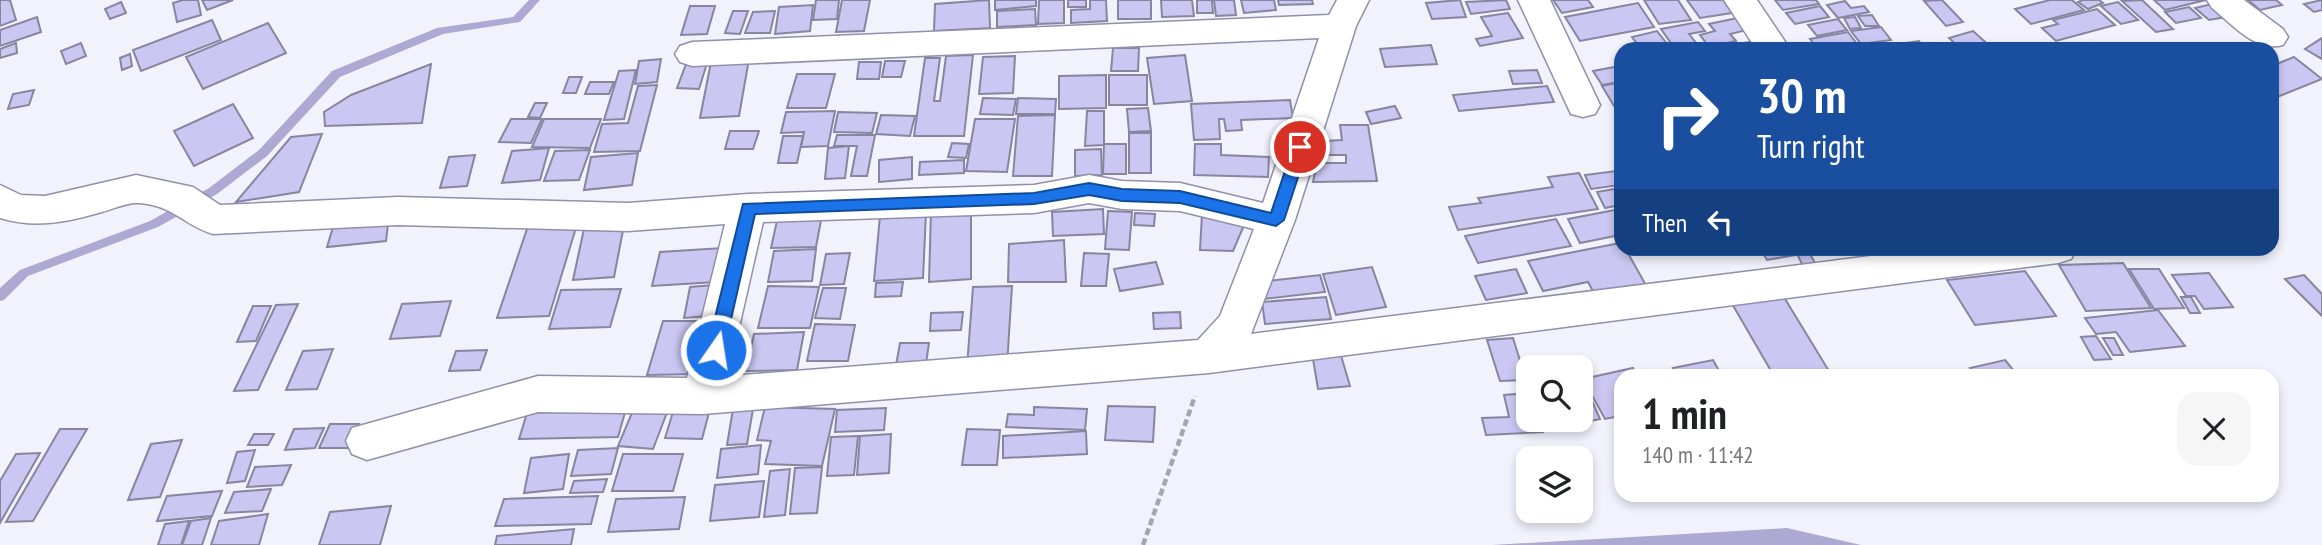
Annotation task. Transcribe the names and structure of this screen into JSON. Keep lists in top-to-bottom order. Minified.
{"page":{"turn":["30 m","Turn right"],"then":"Then","heading":["1 min","140 m · 11:42"]}}
